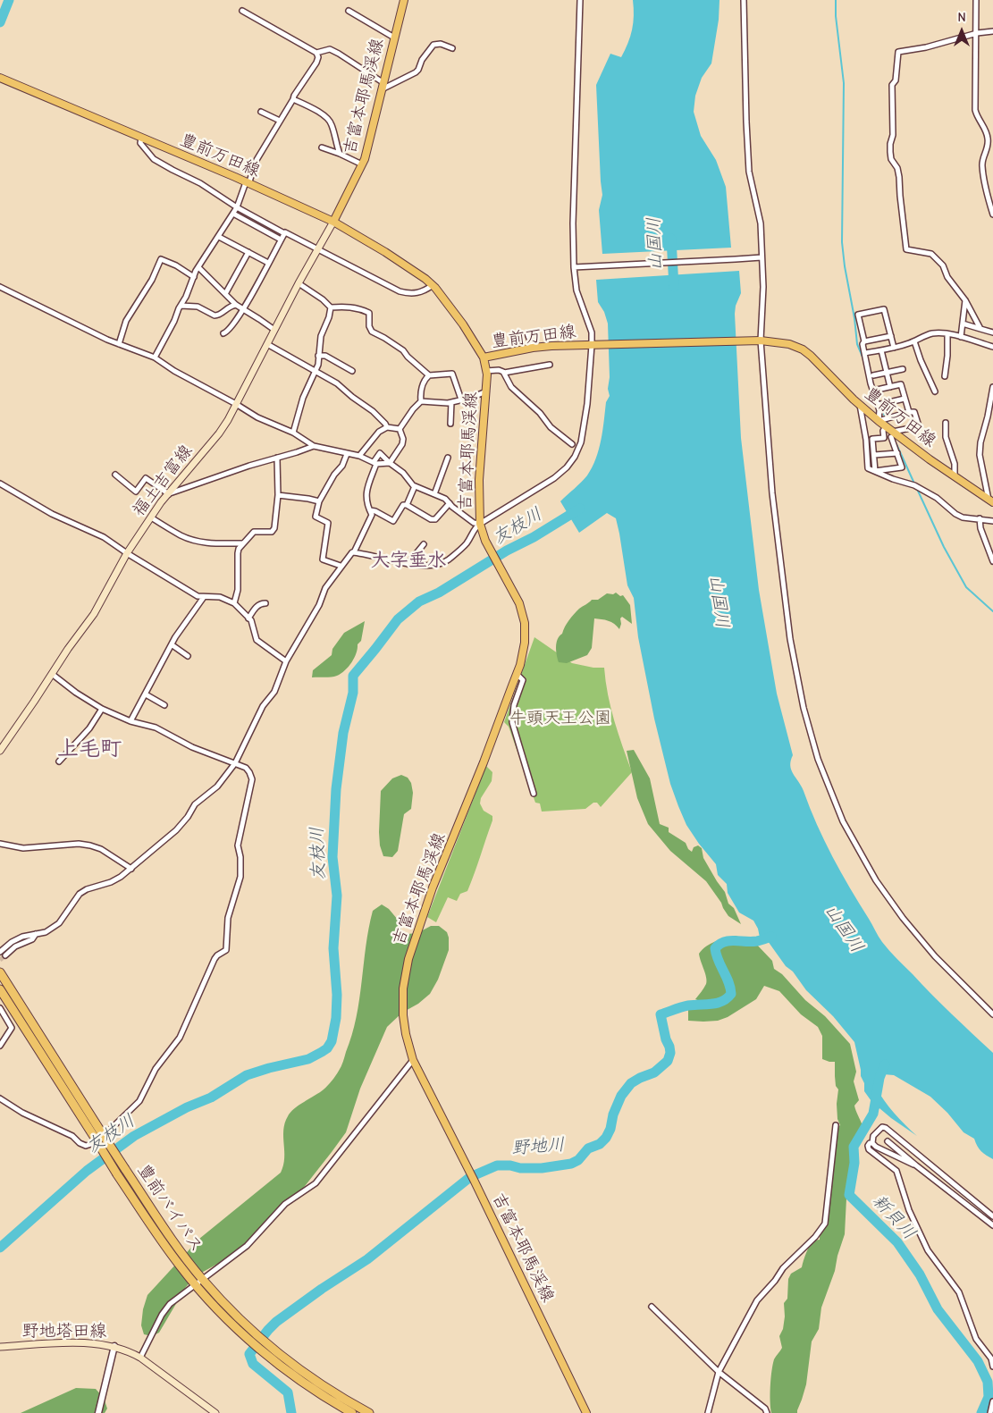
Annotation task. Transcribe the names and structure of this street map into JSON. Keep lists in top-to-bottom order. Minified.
{"streets":{"highway":["豊前バイパス"],"main road":["吉富本耶馬渓線","豊前万田線","福土吉富線","野地塔田線"]},"crossings":[["吉富本耶馬渓線","豊前万田線"],["吉富本耶馬渓線","福土吉富線"],["豊前万田線","福土吉富線"]],"districts":["大字垂水","上毛町"],"water":["山国川","友枝川","野地川","新貝川"],"parks":["牛頭天王公園"],"north":"top"}
